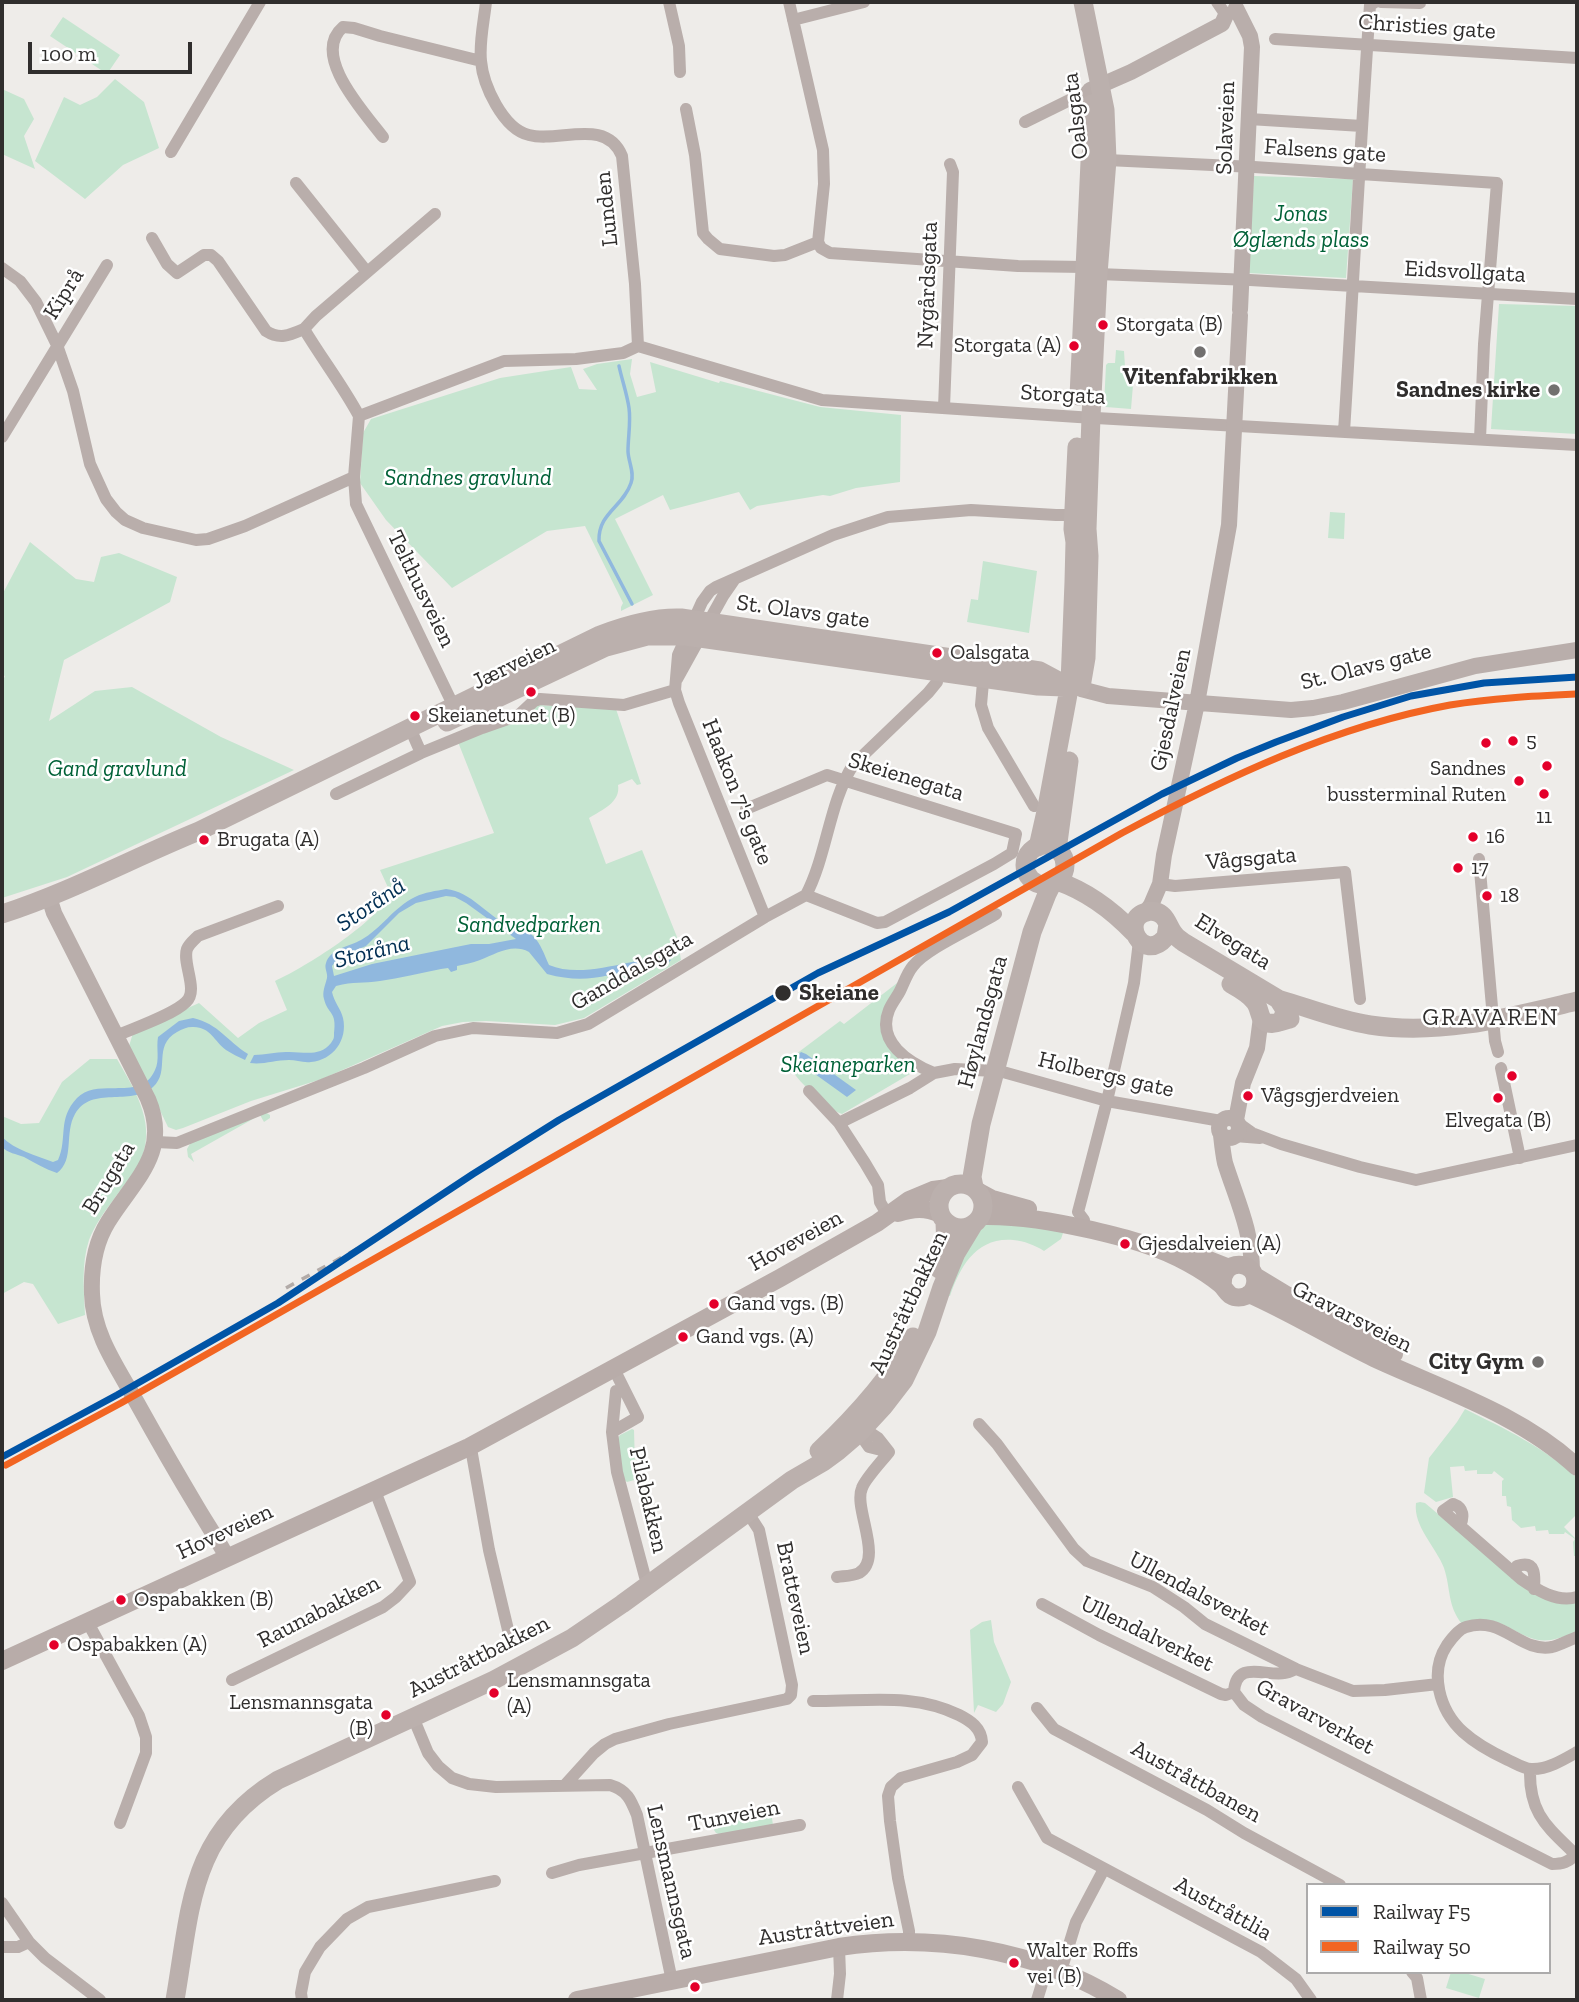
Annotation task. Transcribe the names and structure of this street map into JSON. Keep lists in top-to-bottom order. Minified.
{"streets":{"main road":["Oalsgata","St. Olavs gate","Jærveien","Elvegata","Høylandsgata","Hoveveien","Austråttbakken","Gravarsveien","Austråttveien"],"street":["Christies gate","Solaveien","Falsens gate","Lunden","Eidsvollgata","Nygårdsgata","Kiprå","Storgata","Telthusveien","Gjesdalveien","Skeienegata","Haakon 7's gate","Vågsgata","Ganddalsgata","Holbergs gate","Brugata","Pilabakken","Ullendalsverket","Bratteveien","Raunabakken","Ullendalverket","Gravarverket","Austråttbanen","Tunveien","Lensmannsgata","Austråttlia"]},"crossings":[["Oalsgata","Falsens gate"],["Oalsgata","Eidsvollgata"],["Oalsgata","Storgata"],["Oalsgata","St. Olavs gate"],["Oalsgata","Elvegata"],["Oalsgata","Høylandsgata"],["Solaveien","Falsens gate"],["Solaveien","Eidsvollgata"],["Solaveien","Storgata"],["Solaveien","Gjesdalveien"],["Falsens gate","Eidsvollgata"],["Lunden","Storgata"],["Eidsvollgata","Nygårdsgata"],["Nygårdsgata","Storgata"],["Telthusveien","Jærveien"],["St. Olavs gate","Jærveien"],["St. Olavs gate","Gjesdalveien"],["St. Olavs gate","Haakon 7's gate"],["Jærveien","Haakon 7's gate"],["Jærveien","Brugata"],["Gjesdalveien","Vågsgata"],["Gjesdalveien","Elvegata"],["Skeienegata","Ganddalsgata"],["Haakon 7's gate","Ganddalsgata"],["Elvegata","Høylandsgata"],["Ganddalsgata","Brugata"],["Høylandsgata","Holbergs gate"],["Høylandsgata","Hoveveien"],["Høylandsgata","Austråttbakken"],["Brugata","Hoveveien"],["Hoveveien","Austråttbakken"],["Hoveveien","Pilabakken"],["Hoveveien","Raunabakken"],["Austråttbakken","Bratteveien"],["Austråttbakken","Lensmannsgata"],["Ullendalsverket","Gravarverket"],["Bratteveien","Lensmannsgata"],["Ullendalverket","Gravarverket"],["Tunveien","Lensmannsgata"],["Lensmannsgata","Austråttveien"]],"districts":["GRAVAREN"],"water":["Storånå","Storåna"],"parks":["Jonas Øglænds plass","Sandnes gravlund","Gand gravlund","Sandvedparken","Skeianeparken"],"places":["Storgata (B)","Storgata (A)","Vitenfabrikken","Sandnes kirke","Oalsgata","Skeianetunet (B)","5","Sandnes bussterminal Ruten","11","16","Brugata (A)","17","18","Skeiane","Vågsgjerdveien","Elvegata (B)","Gjesdalveien (A)","Gand vgs. (B)","Gand vgs. (A)","City Gym","Ospabakken (B)","Ospabakken (A)","Lensmannsgata (A)","Lensmannsgata (B)","Walter Roffs vei (B)"],"lines":["rail line F5","rail line 50"],"legend":["Railway F5","Railway 50"],"scale_bar":"100 m"}
